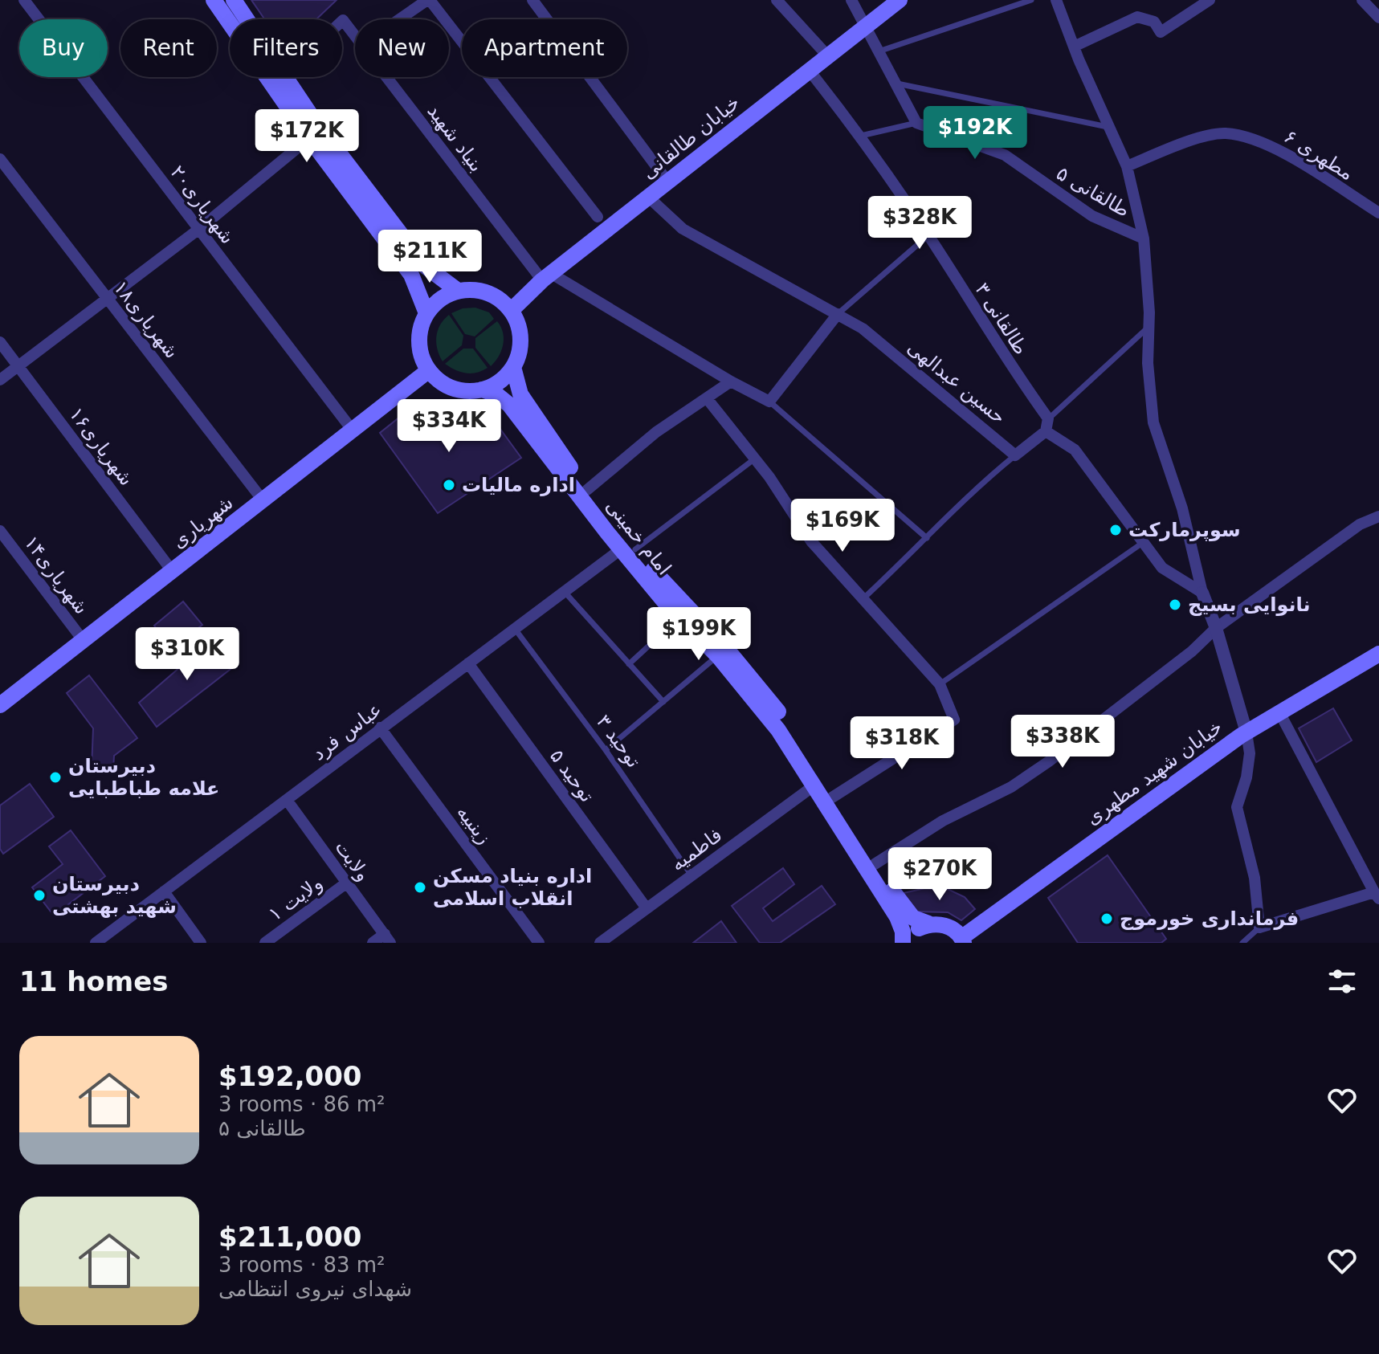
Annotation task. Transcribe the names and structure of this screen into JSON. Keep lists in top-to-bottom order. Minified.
{"streets":{"main road":["خیابان طالقانی","شهریاری","امام خمینی","خیابان شهید مطهری"],"street":["بنیاد شهید","مطهری ۶","طالقانی ۵","شهریاری۲۰","طالقانی ۳","شهریاری۱۸","حسین عبدالهی","شهریاری۱۶","شهریاری۱۴","عباس فرد","توحید ۵","زینبیه","فاطمیه","ولایت","ولایت ۱"],"lane":["توحید ۳"]},"crossings":[["خیابان طالقانی","بنیاد شهید"],["خیابان طالقانی","طالقانی ۳"],["خیابان طالقانی","حسین عبدالهی"],["خیابان طالقانی","شهریاری"],["خیابان طالقانی","امام خمینی"],["شهریاری۲۰","شهریاری"],["شهریاری۱۸","شهریاری"],["شهریاری۱۶","شهریاری"],["شهریاری","امام خمینی"],["شهریاری","شهریاری۱۴"],["امام خمینی","عباس فرد"],["امام خمینی","خیابان شهید مطهری"],["امام خمینی","فاطمیه"],["عباس فرد","توحید ۳"],["عباس فرد","توحید ۵"],["عباس فرد","زینبیه"],["عباس فرد","ولایت"],["توحید ۳","فاطمیه"],["توحید ۵","فاطمیه"],["ولایت","ولایت ۱"]],"places":["اداره مالیات","سوپرمارکت","نانوایی بسیج","دبیرستان علامه طباطبایی","اداره بنیاد مسکن انقلاب اسلامی","دبیرستان شهید بهشتی","فرمانداری خورموج"],"page":{"chip":["Buy","Rent","Filters","New","Apartment"],"price":["$192K","$172K","$328K","$211K","$334K","$169K","$199K","$310K","$338K","$318K","$270K"],"heading":"11 homes","list":[{"name":"$192,000","note":"3 rooms · 86 m² · طالقانی ۵"},{"name":"$211,000","note":"3 rooms · 83 m² · شهدای نیروی انتظامی"}]}}
